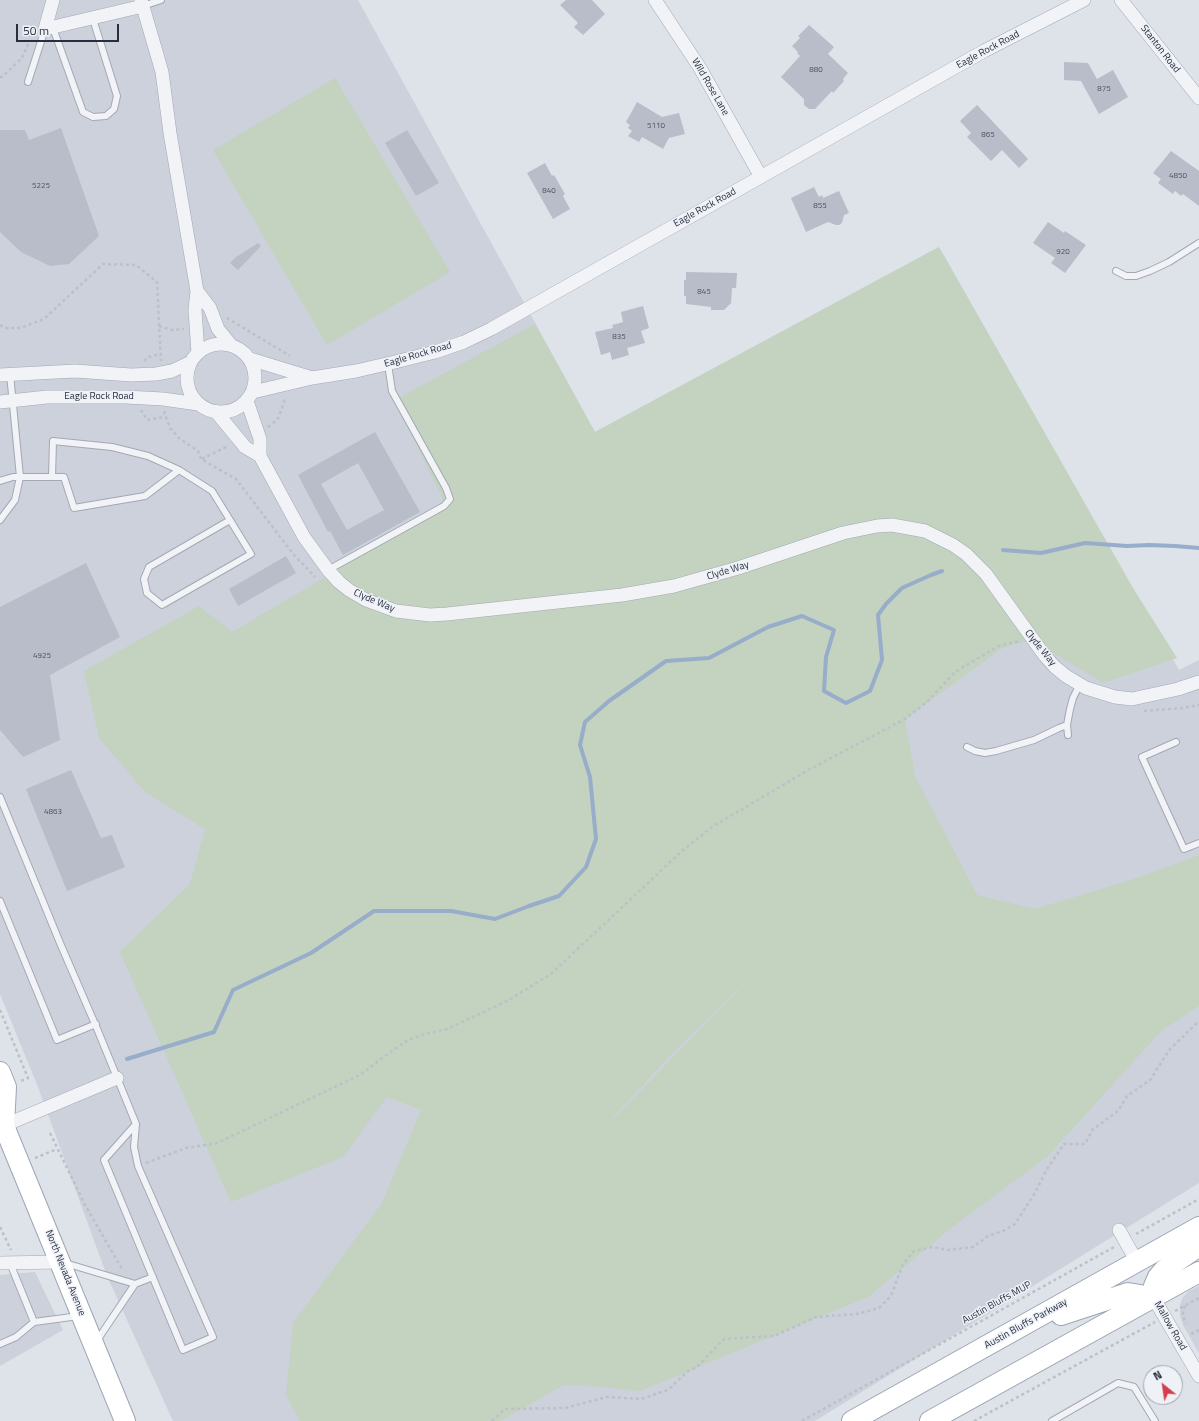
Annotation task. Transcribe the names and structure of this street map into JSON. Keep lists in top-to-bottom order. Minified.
{"streets":{"main road":["North Nevada Avenue","Austin Bluffs Parkway"],"street":["Stanton Road","Eagle Rock Road","Wild Rose Lane","Clyde Way","Mallow Road"],"path":["Austin Bluffs MUP"]},"crossings":[["Eagle Rock Road","Wild Rose Lane"]],"house_numbers":["880","875","5110","865","4850","5225","840","855","920","845","835","4925","4863"],"scale_bar":"50 m","north":"top left"}
